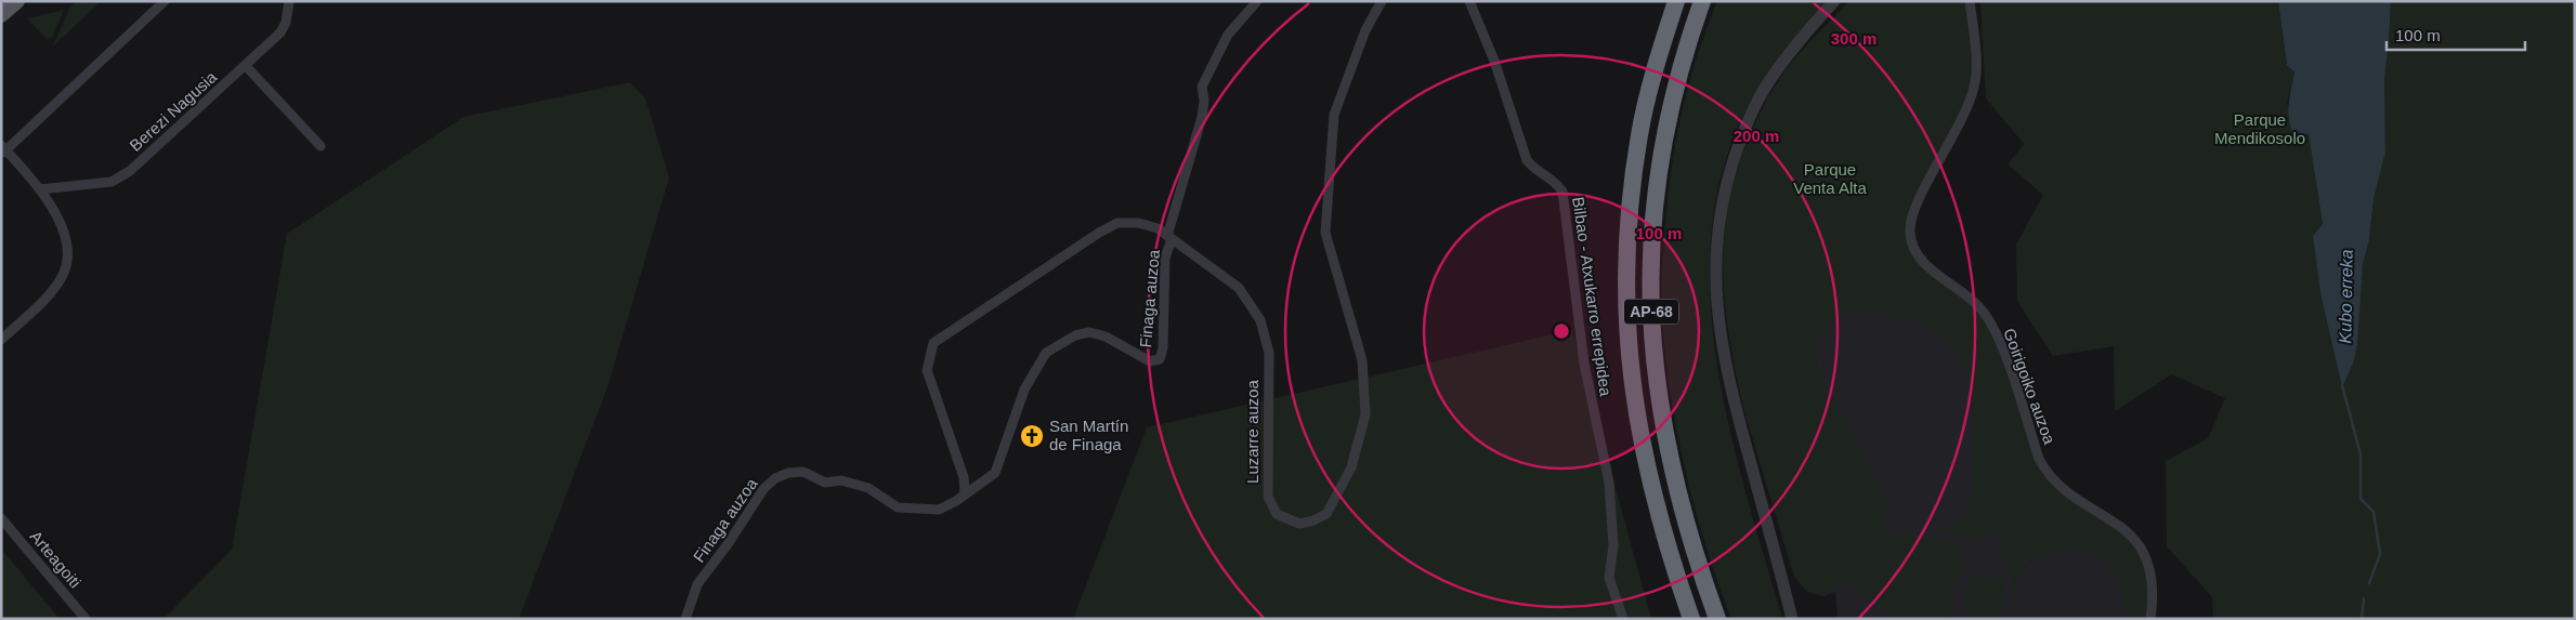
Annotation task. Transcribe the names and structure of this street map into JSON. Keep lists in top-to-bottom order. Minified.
{"streets":{"highway":["AP-68"],"street":["Berezi Nagusia","Bilbao - Atxukarro errepidea","Finaga auzoa","Goirigoiko auzoa","Luzarre auzoa","Arteagoiti"]},"crossings":[["Finaga auzoa","Luzarre auzoa"]],"water":["Kubo erreka"],"parks":["Parque Mendikosolo","Parque Venta Alta"],"places":{"church":["San Martín de Finaga"]},"scale_bar":"100 m","rings":["300 m","200 m","100 m"]}
